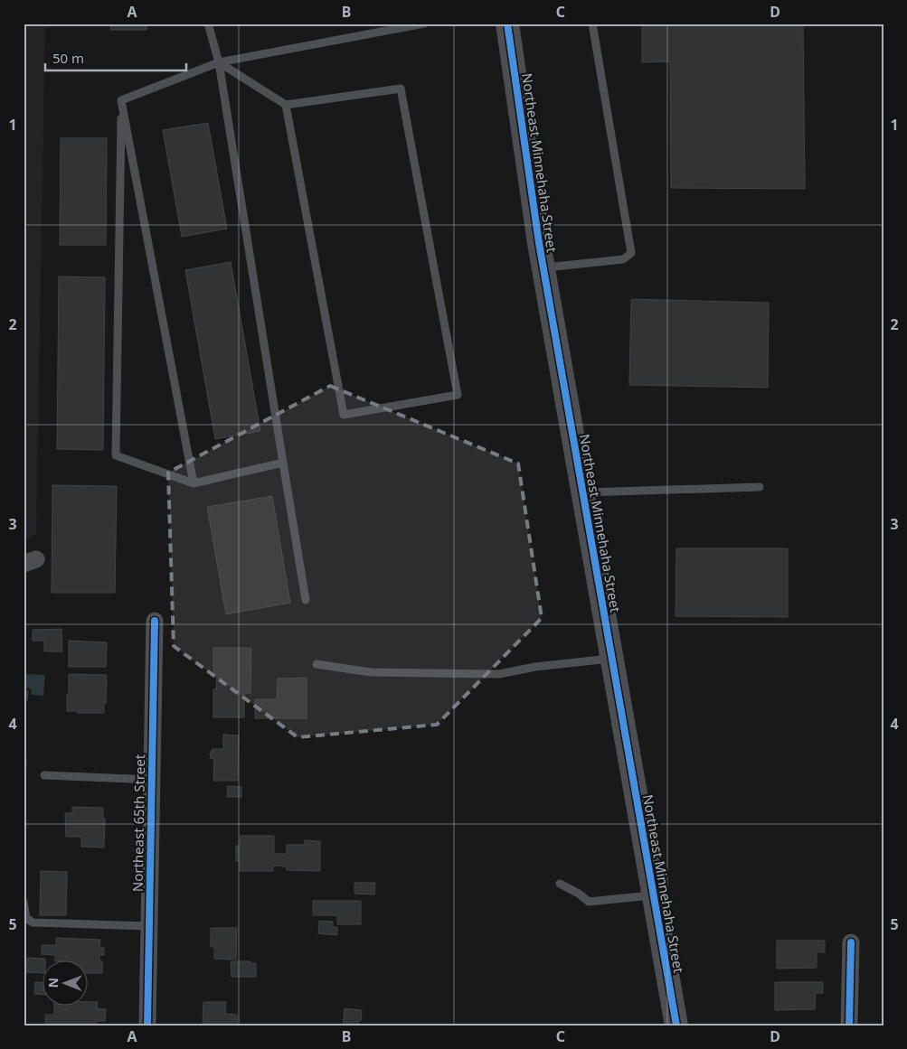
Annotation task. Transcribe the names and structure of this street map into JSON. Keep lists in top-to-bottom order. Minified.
{"streets":{"main road":["Northeast Minnehaha Street"],"street":["Northeast 65th Street"]},"scale_bar":"50 m","north":"left","grid":{"columns":["A","B","C","D"],"rows":["1","2","3","4","5"]}}
